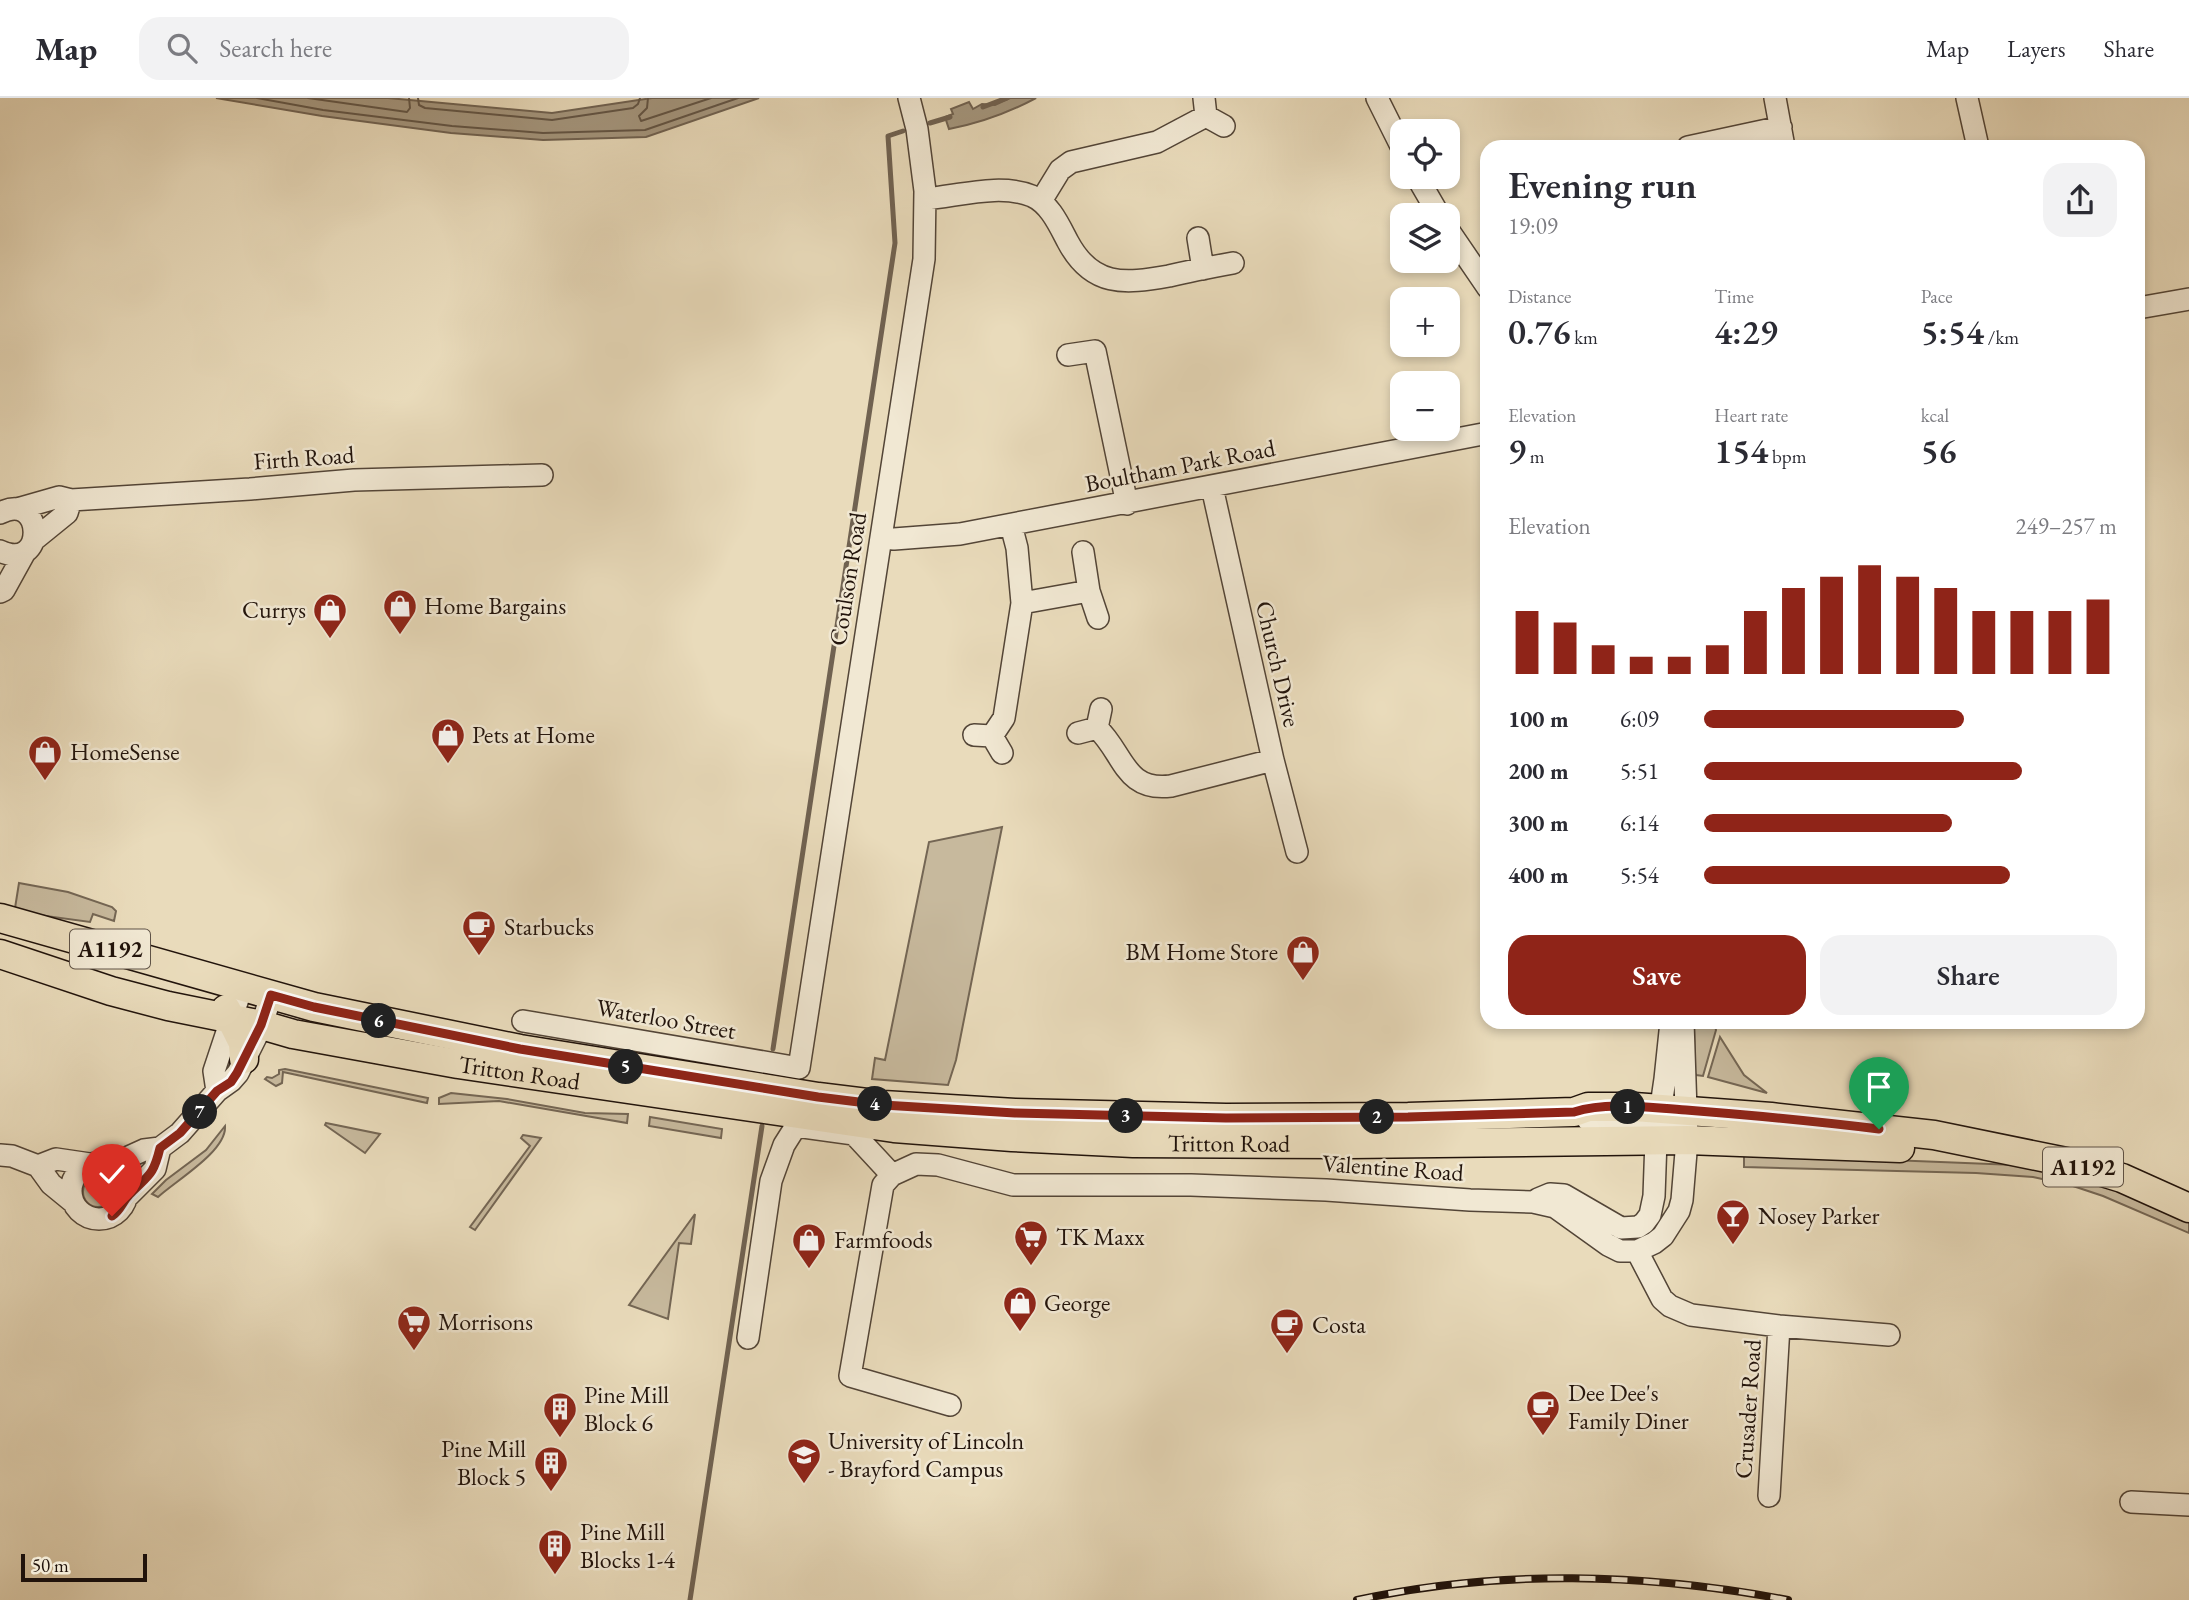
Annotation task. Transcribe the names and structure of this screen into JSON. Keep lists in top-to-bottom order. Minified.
{"streets":{"main road":["A1192","Tritton Road"],"street":["Firth Road","Boultham Park Road","Coulson Road","Church Drive","Waterloo Street","Valentine Road","Crusader Road"]},"crossings":[["Boultham Park Road","Coulson Road"],["Boultham Park Road","Church Drive"],["Coulson Road","Waterloo Street"],["Tritton Road","Valentine Road"],["Valentine Road","Crusader Road"]],"places":{"shop":["Home Bargains","Currys","Pets at Home","HomeSense","BM Home Store","Farmfoods","George"],"cafe":["Starbucks","Costa","Dee Dee's Family Diner"],"bar":["Nosey Parker"],"supermarket":["TK Maxx","Morrisons"],"building":["Pine Mill Block 6","Pine Mill Block 5","Pine Mill Blocks 1-4"],"school or university":["University of Lincoln - Brayford Campus"]},"scale_bar":"50 m","page":{"header":"Map","search":"Search here","nav":["Map","Layers","Share"],"map_buttons":["+","−"],"heading":["Evening run","19:09"],"stats":[["Distance","0.76 km"],["Time","4:29"],["Pace","5:54 /km"],["Elevation","9 m"],["Heart rate","154 bpm"],["kcal","56"]],"chart":["Elevation","249–257 m"],"list":[{"name":"100 m","note":"6:09"},{"name":"200 m","note":"5:51"},{"name":"300 m","note":"6:14"},{"name":"400 m","note":"5:54"}],"buttons":["Save","Share"],"pins":["6","5","4","1","7","3","2"],"scale":"50 m"}}
